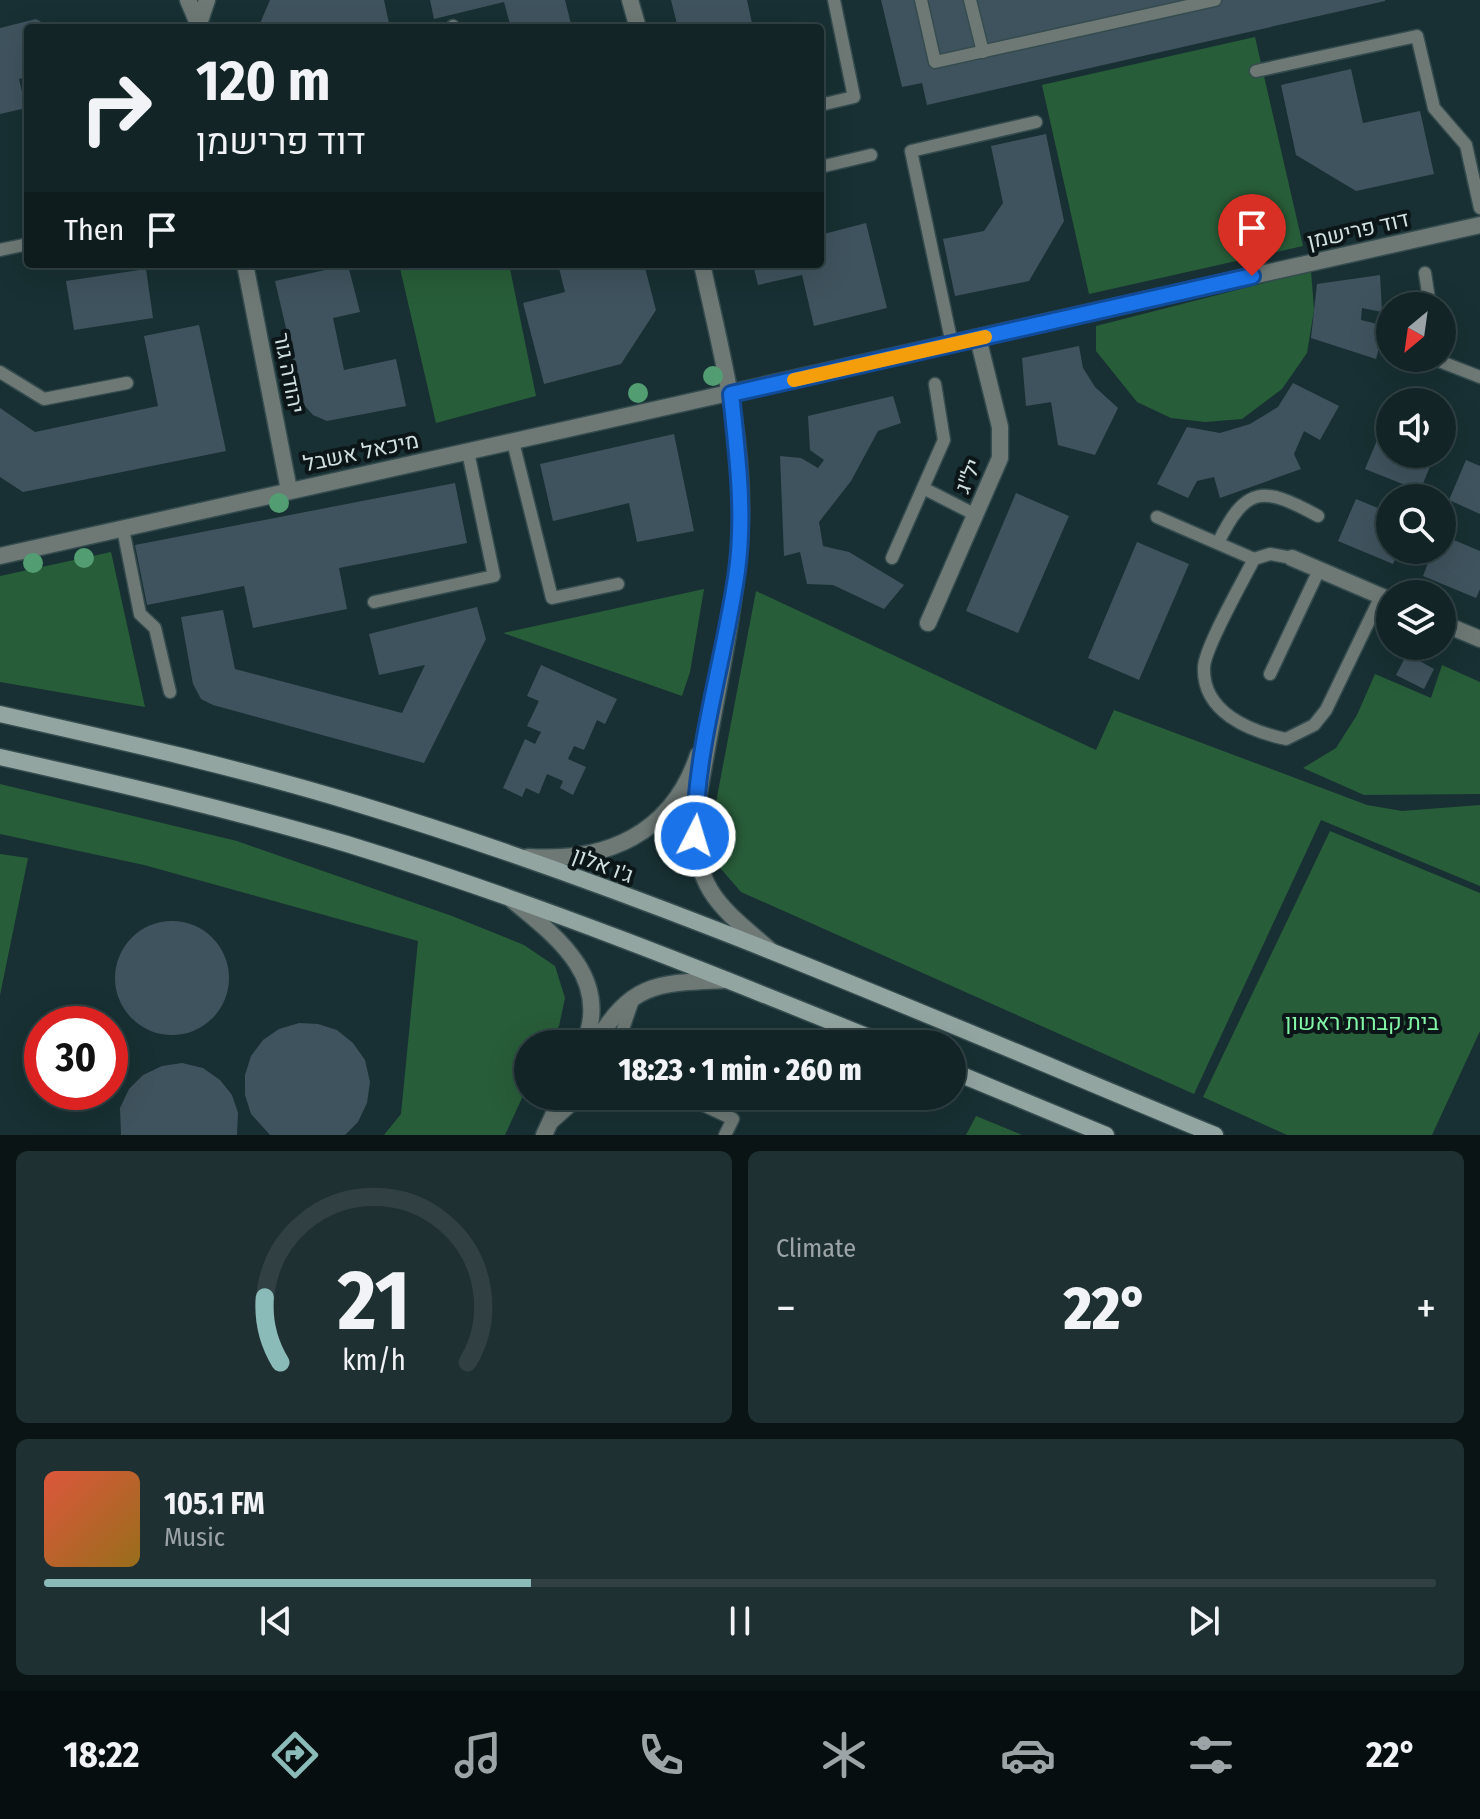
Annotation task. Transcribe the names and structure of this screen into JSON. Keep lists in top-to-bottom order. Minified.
{"streets":{"main road":["ג'ו אלון"],"street":["דוד פרישמן","יהודה גור","מיכאל אשבל","יל\"ג"]},"crossings":[["דוד פרישמן","מיכאל אשבל"],["דוד פרישמן","יל\"ג"],["יהודה גור","מיכאל אשבל"]],"parks":["בית קברות ראשון"],"north":"bottom left","page":{"turn":["120 m","דוד פרישמן"],"then":"Then","limit":"30","trip":"18:23 · 1 min · 260 m","tile":"Climate","heat":["−","22°","+"],"song":["105.1 FM","Music"],"tabs":["18:22","22°"],"gauge":["21","km/h"]}}
